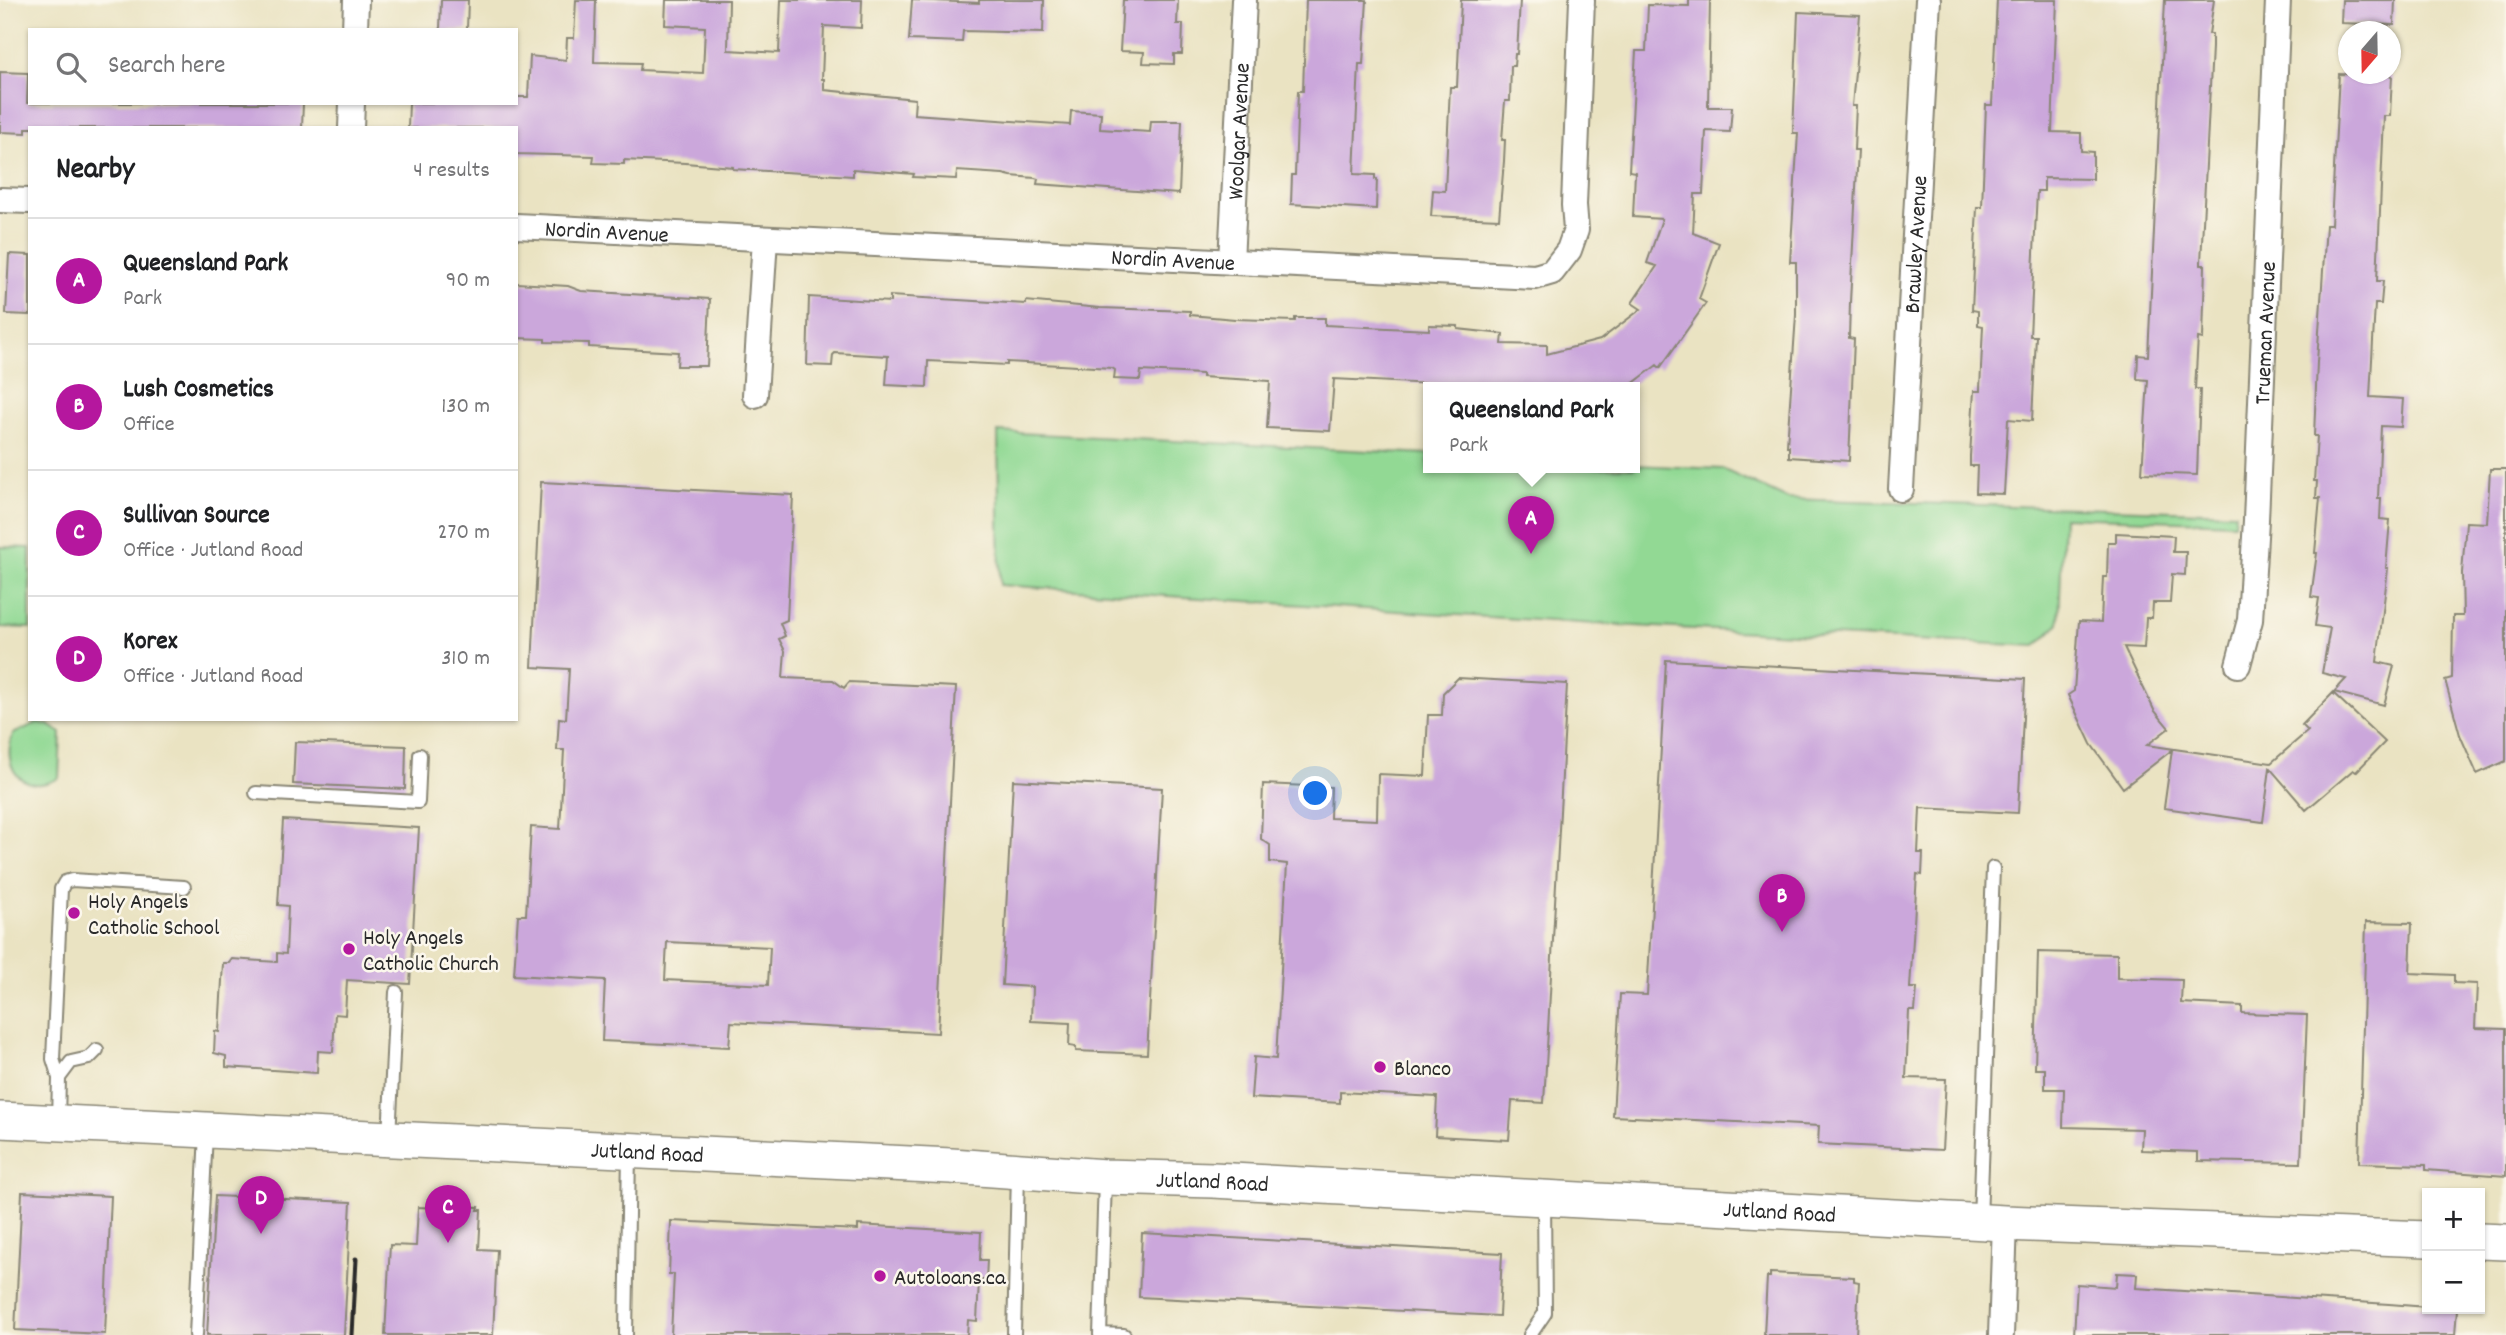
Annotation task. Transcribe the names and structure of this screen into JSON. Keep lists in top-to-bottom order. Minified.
{"streets":{"street":["Woolgar Avenue","Nordin Avenue","Brawley Avenue","Trueman Avenue","Jutland Road"]},"crossings":[["Woolgar Avenue","Nordin Avenue"]],"places":["Holy Angels Catholic School","Holy Angels Catholic Church","Blanco","Autoloans.ca"],"north":"bottom","page":{"search":"Search here","heading":["Nearby","4 results"],"list":[{"mark":"A","name":"Queensland Park","note":"Park","value":"90 m"},{"mark":"B","name":"Lush Cosmetics","note":"Office","value":"130 m"},{"mark":"C","name":"Sullivan Source","note":"Office · Jutland Road","value":"270 m"},{"mark":"D","name":"Korex","note":"Office · Jutland Road","value":"310 m"}],"popup":["Queensland Park","Park"],"pins":["A","B","D","C"],"map_buttons":["+","−"]}}
